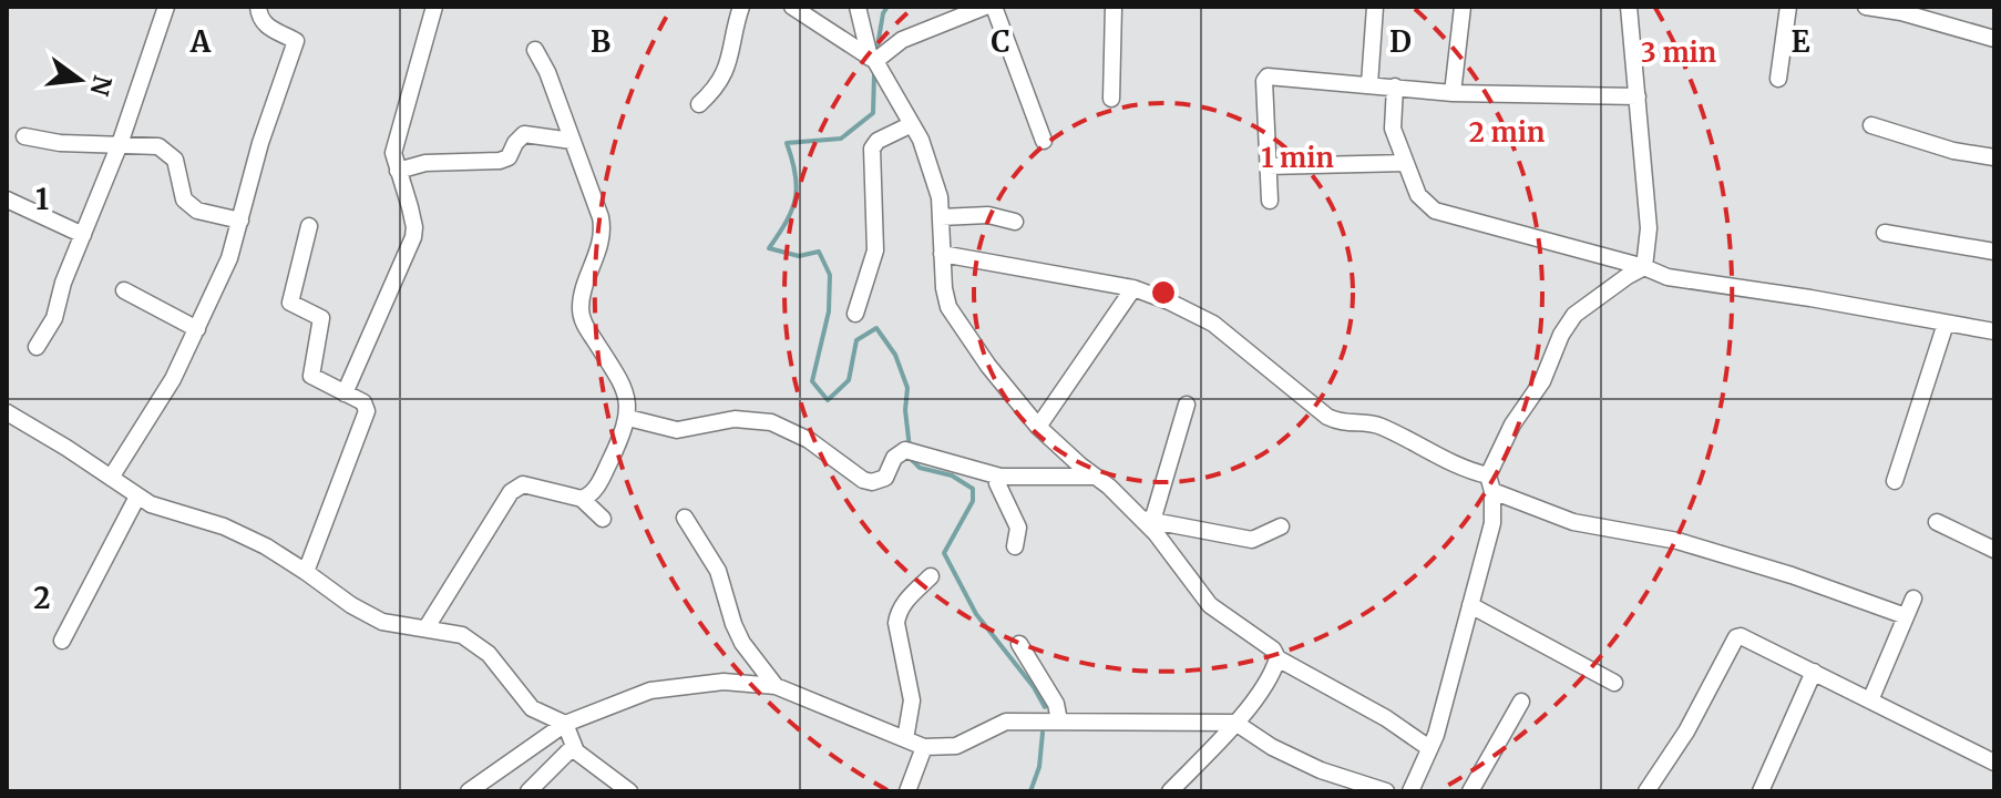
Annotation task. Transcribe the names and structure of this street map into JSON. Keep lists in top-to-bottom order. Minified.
{"north":"right","grid":{"columns":["A","B","C","D","E"],"rows":["1","2"]},"rings":["3 min","2 min","1 min"]}
